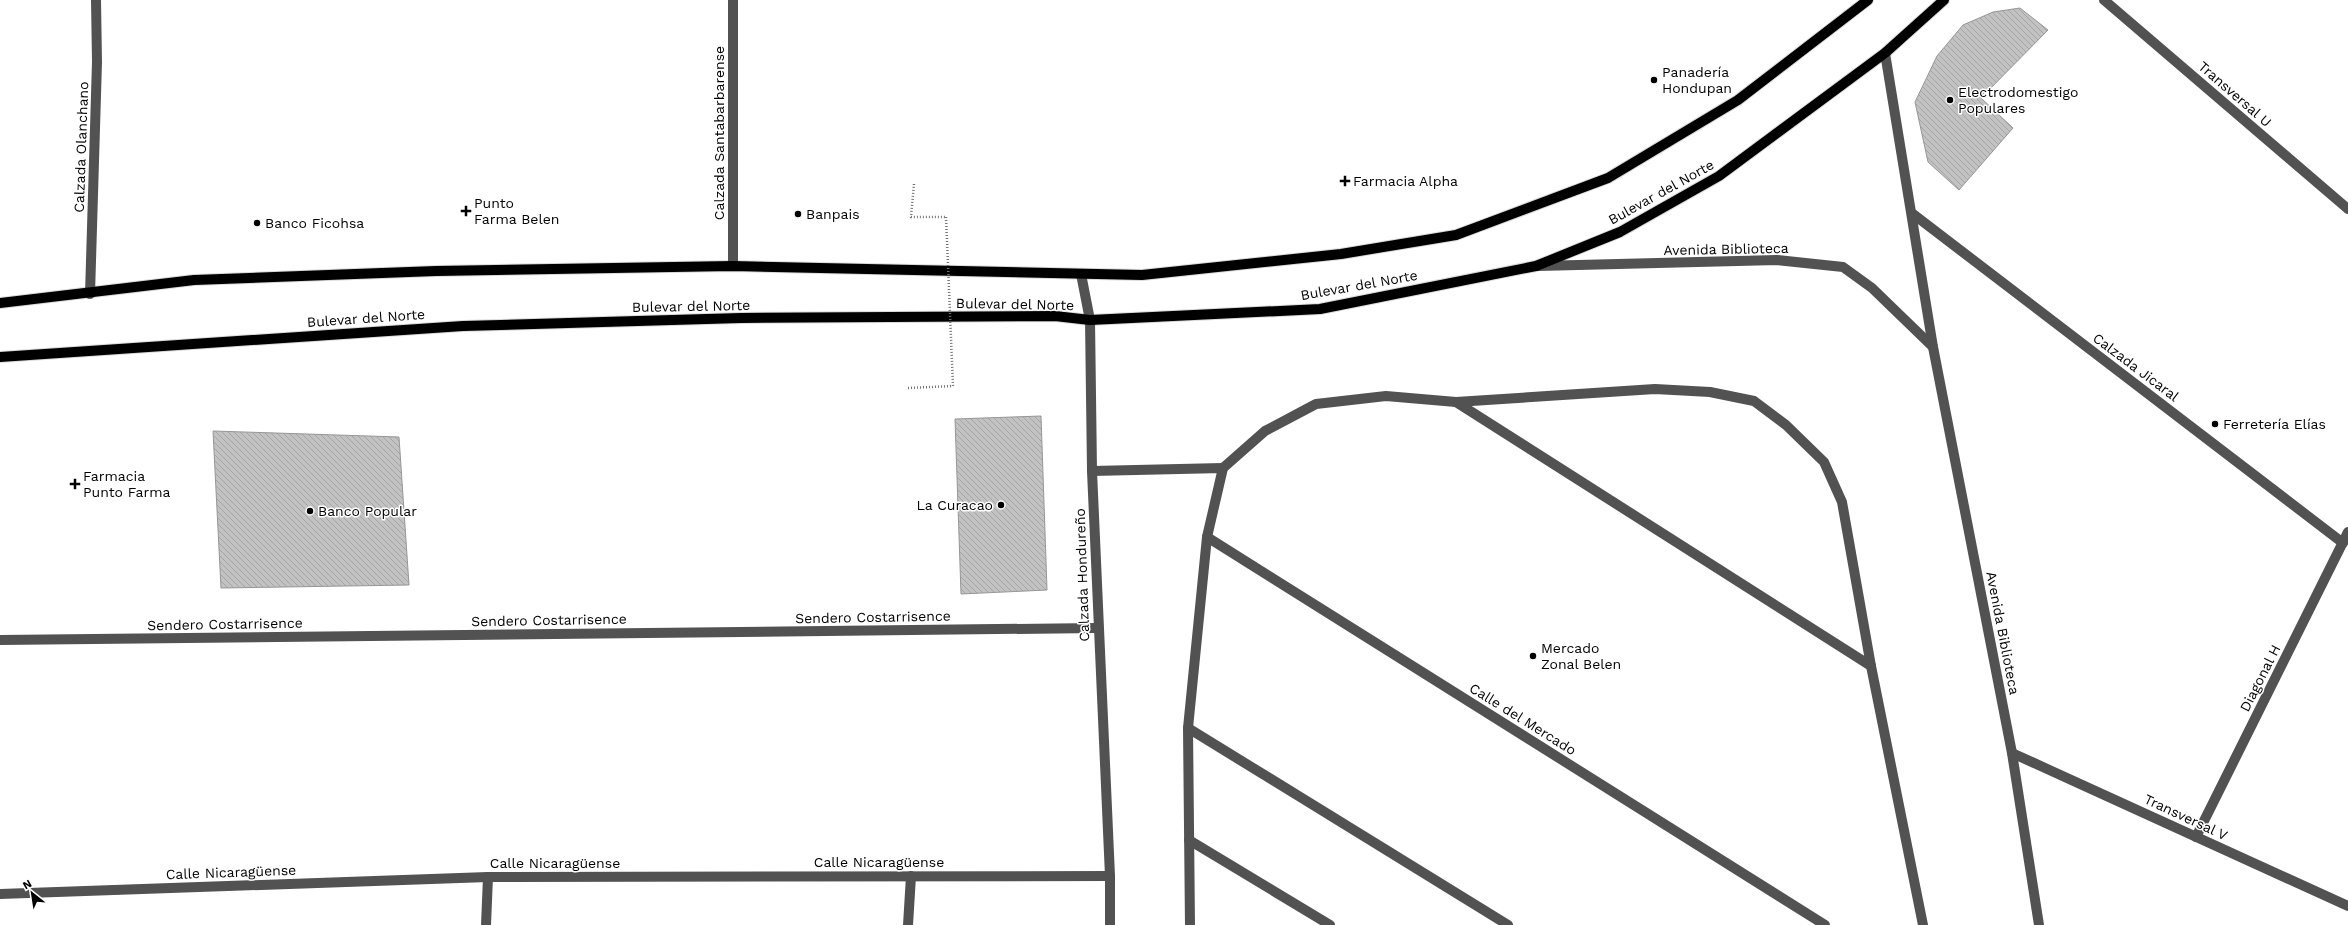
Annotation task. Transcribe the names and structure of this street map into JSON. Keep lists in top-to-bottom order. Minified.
{"streets":{"main road":["Bulevar del Norte"],"street":["Transversal U","Calzada Santabarbarense","Calzada Olanchano","Avenida Biblioteca","Calzada Jicaral","Calzada Hondureño","Sendero Costarrisence","Diagonal H","Calle del Mercado","Transversal V","Calle Nicaragüense"]},"crossings":[["Bulevar del Norte","Avenida Biblioteca"],["Bulevar del Norte","Calzada Hondureño"],["Avenida Biblioteca","Calzada Jicaral"],["Avenida Biblioteca","Transversal V"],["Calzada Jicaral","Diagonal H"],["Calzada Hondureño","Sendero Costarrisence"],["Calzada Hondureño","Calle Nicaragüense"],["Diagonal H","Transversal V"]],"places":{"other":["Panadería Hondupan","Electrodomestigo Populares","Banpais","Banco Ficohsa","Ferretería Elías","La Curacao","Banco Popular","Mercado Zonal Belen"],"health":["Farmacia Alpha","Punto Farma Belen","Farmacia Punto Farma"]},"north":"top left"}
